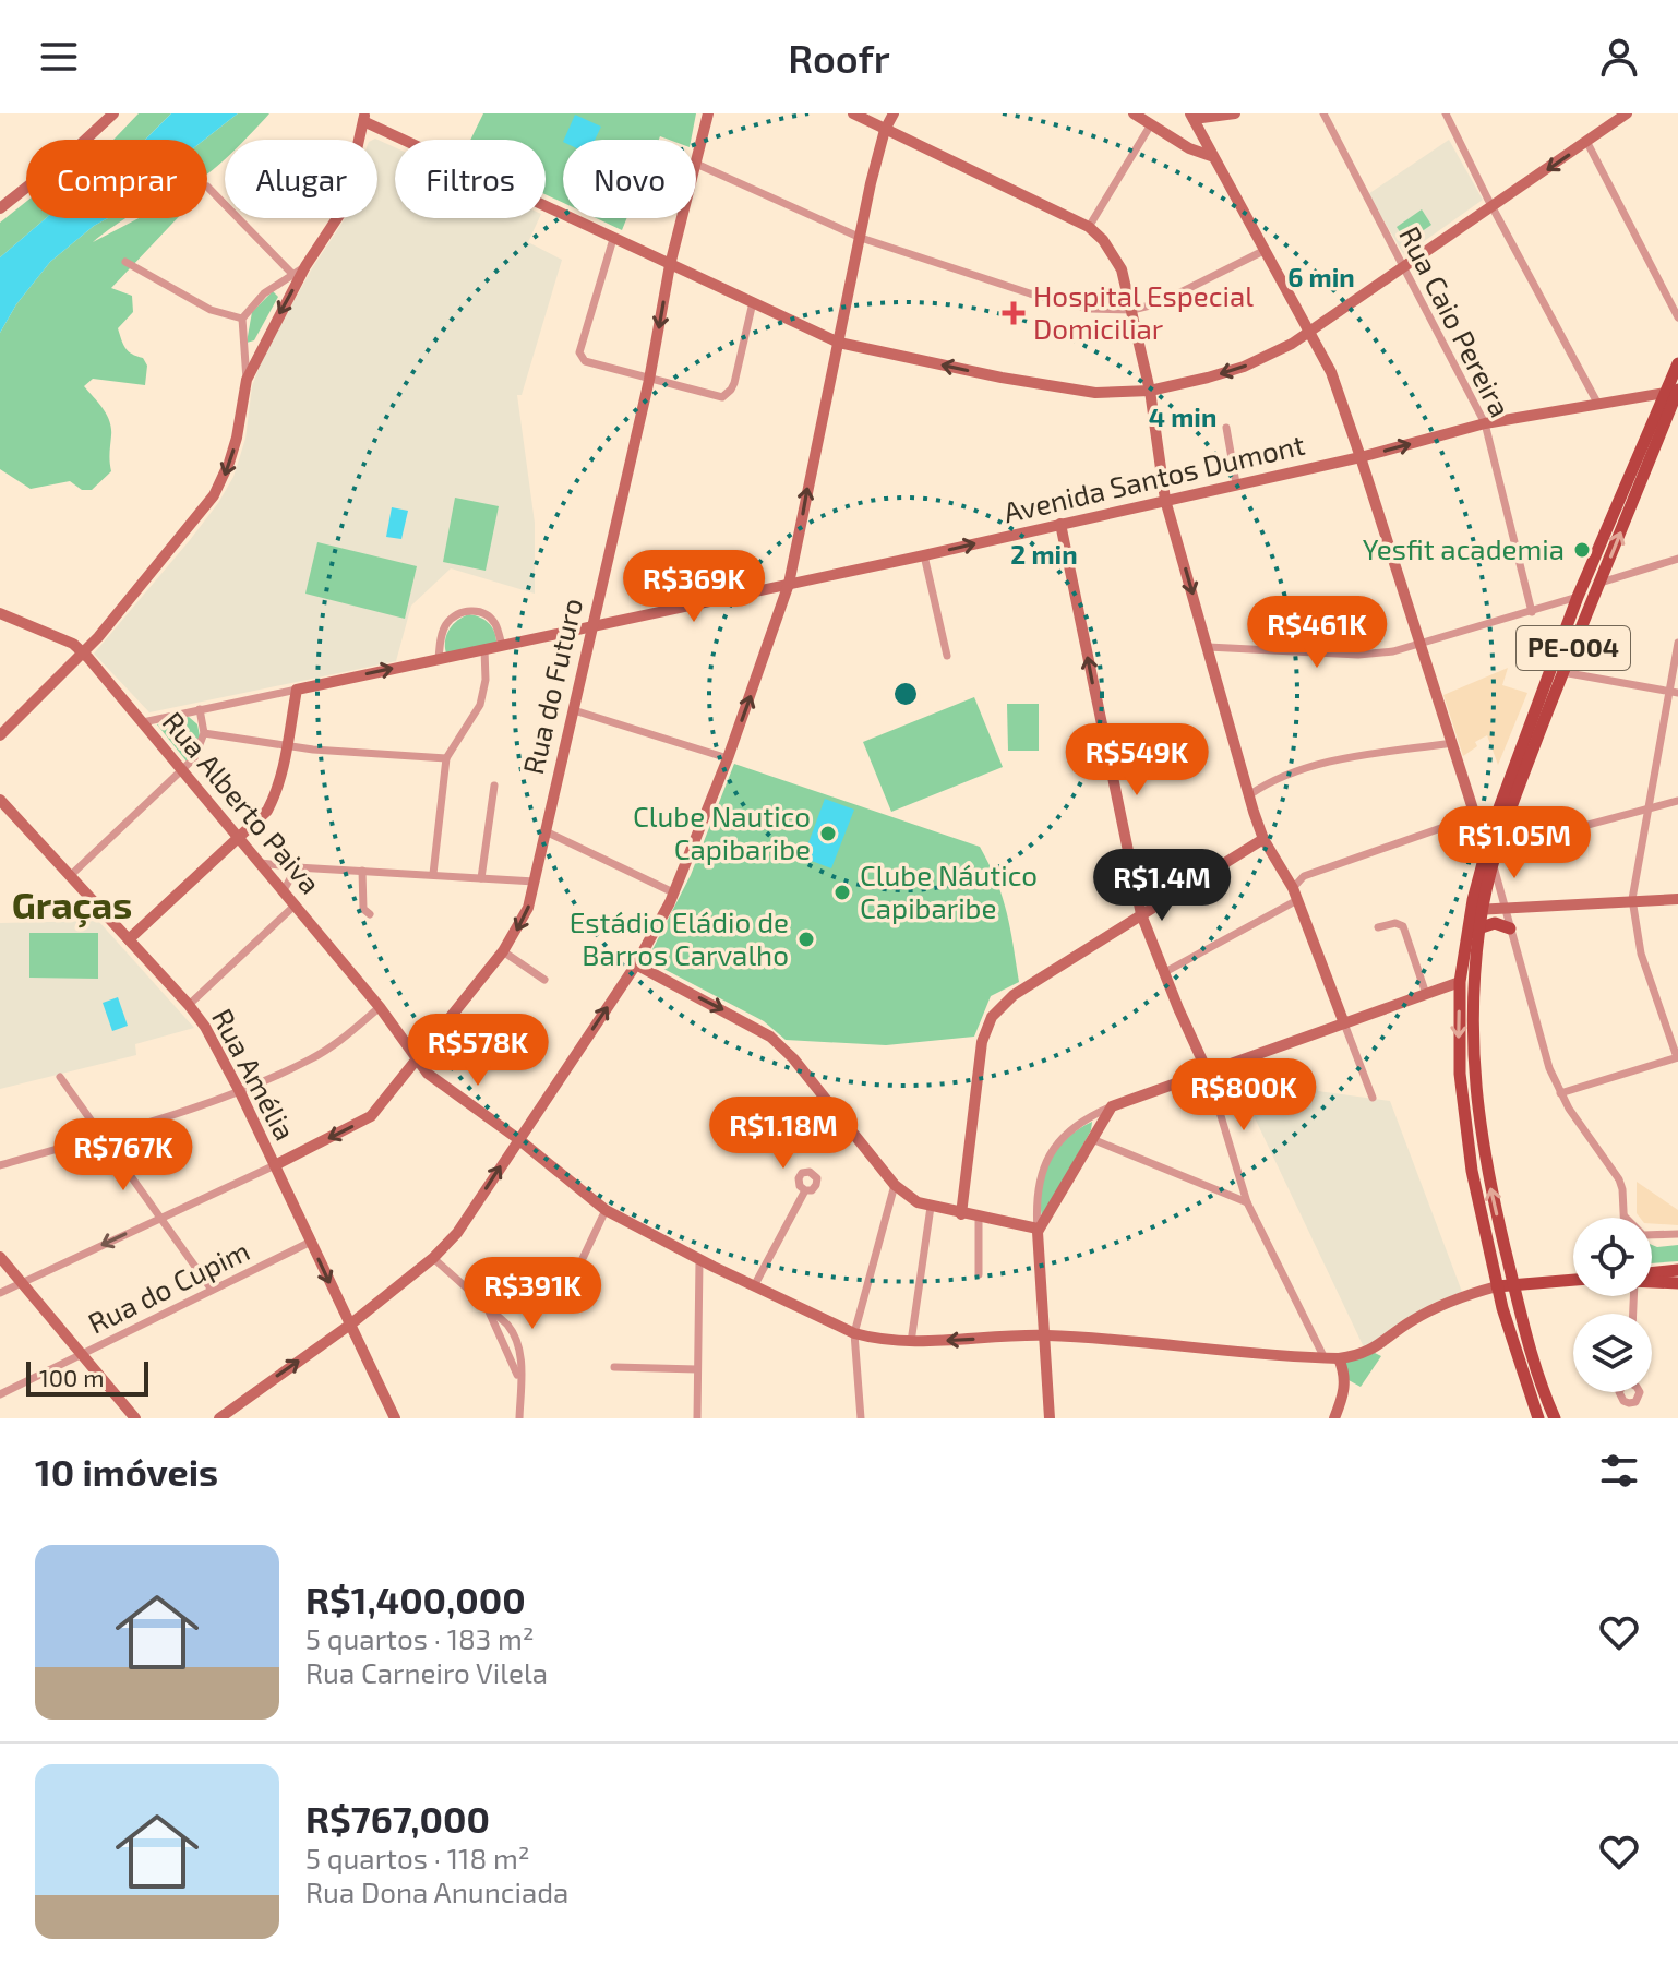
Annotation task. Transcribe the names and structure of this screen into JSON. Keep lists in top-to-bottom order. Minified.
{"streets":{"main road":["PE-004"],"street":["Rua Caio Pereira","Avenida Santos Dumont","Rua do Futuro","Rua Alberto Paiva","Rua Amélia","Rua do Cupim"]},"crossings":[["Rua Caio Pereira","Avenida Santos Dumont"],["Avenida Santos Dumont","PE-004"],["Avenida Santos Dumont","Rua do Futuro"],["PE-004","Rua Alberto Paiva"],["Rua do Futuro","Rua Alberto Paiva"],["Rua do Futuro","Rua Amélia"],["Rua Amélia","Rua do Cupim"]],"districts":["Graças"],"places":{"health":["Hospital Especial Domiciliar"],"other":["Yesfit academia","Clube Nautico Capibaribe","Clube Náutico Capibaribe","Estádio Eládio de Barros Carvalho"]},"scale_bar":"100 m","page":{"header":"Roofr","chip":["Comprar","Alugar","Filtros","Novo"],"price":["R$369K","R$461K","R$549K","R$1.05M","R$1.4M","R$578K","R$800K","R$1.18M","R$767K","R$391K"],"scale":"100 m","heading":"10 imóveis","list":[{"name":"R$1,400,000","note":"5 quartos · 183 m² · Rua Carneiro Vilela"},{"name":"R$767,000","note":"5 quartos · 118 m² · Rua Dona Anunciada"}]},"rings":["6 min","4 min","2 min"]}
